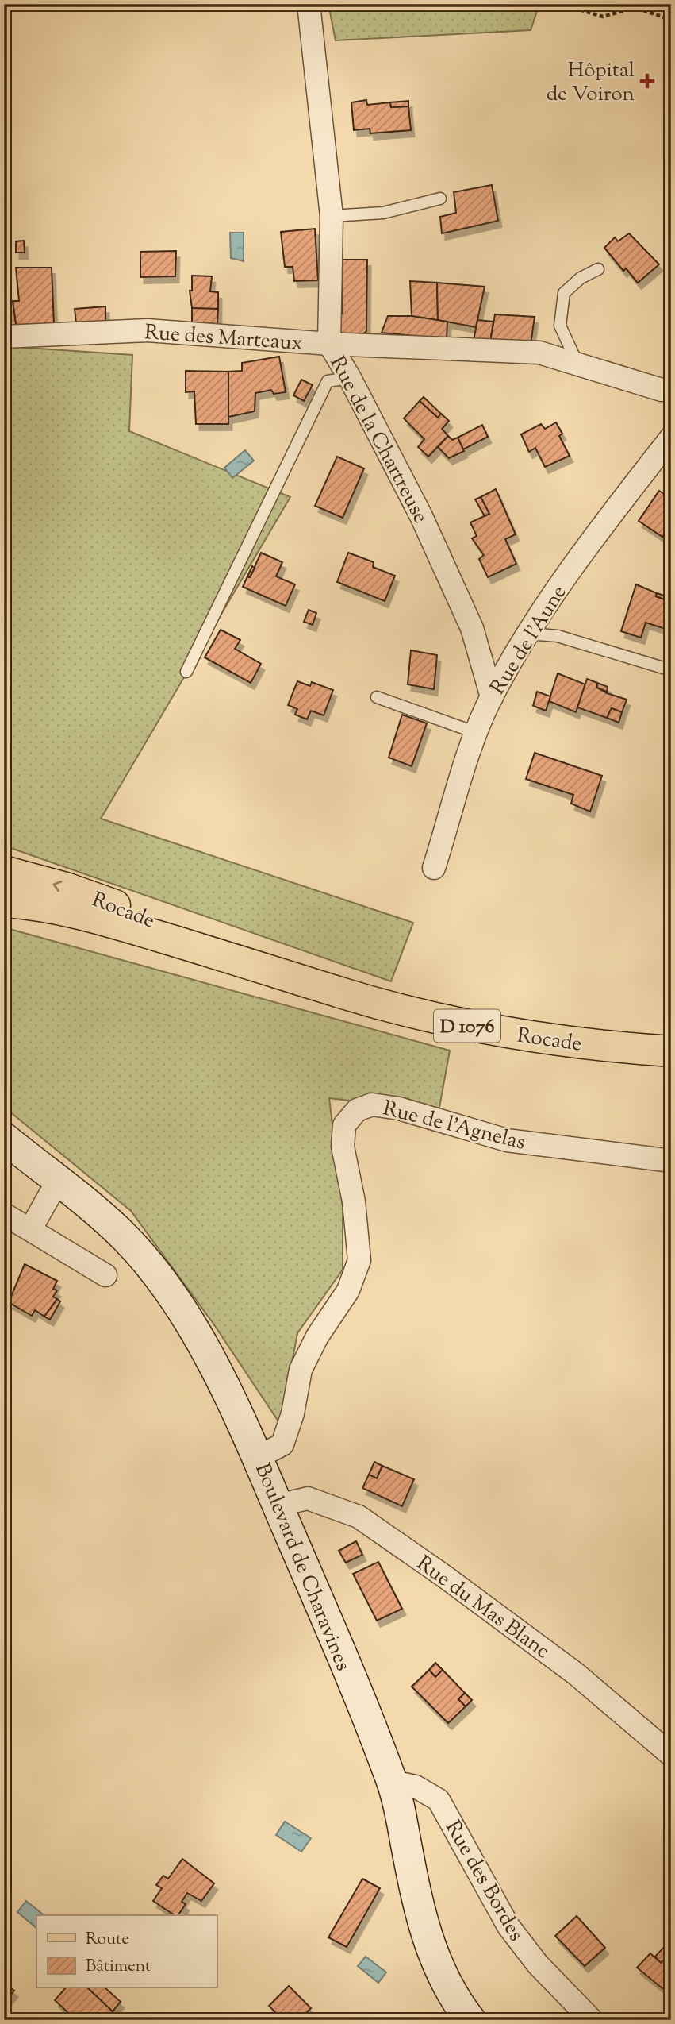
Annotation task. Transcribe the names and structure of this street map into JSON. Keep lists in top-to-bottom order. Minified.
{"streets":{"main road":["Rocade","D 1076","Boulevard de Charavines"],"street":["Rue des Marteaux","Rue de la Chartreuse","Rue de l'Aune","Rue de l'Agnelas","Rue du Mas Blanc","Rue des Bordes"]},"crossings":[["Rue des Marteaux","Rue de la Chartreuse"],["Rue de la Chartreuse","Rue de l'Aune"],["Rue de l'Agnelas","Boulevard de Charavines"],["Boulevard de Charavines","Rue du Mas Blanc"],["Boulevard de Charavines","Rue des Bordes"]],"places":{"health":["Hôpital de Voiron"]},"legend":["Route","Bâtiment"]}
